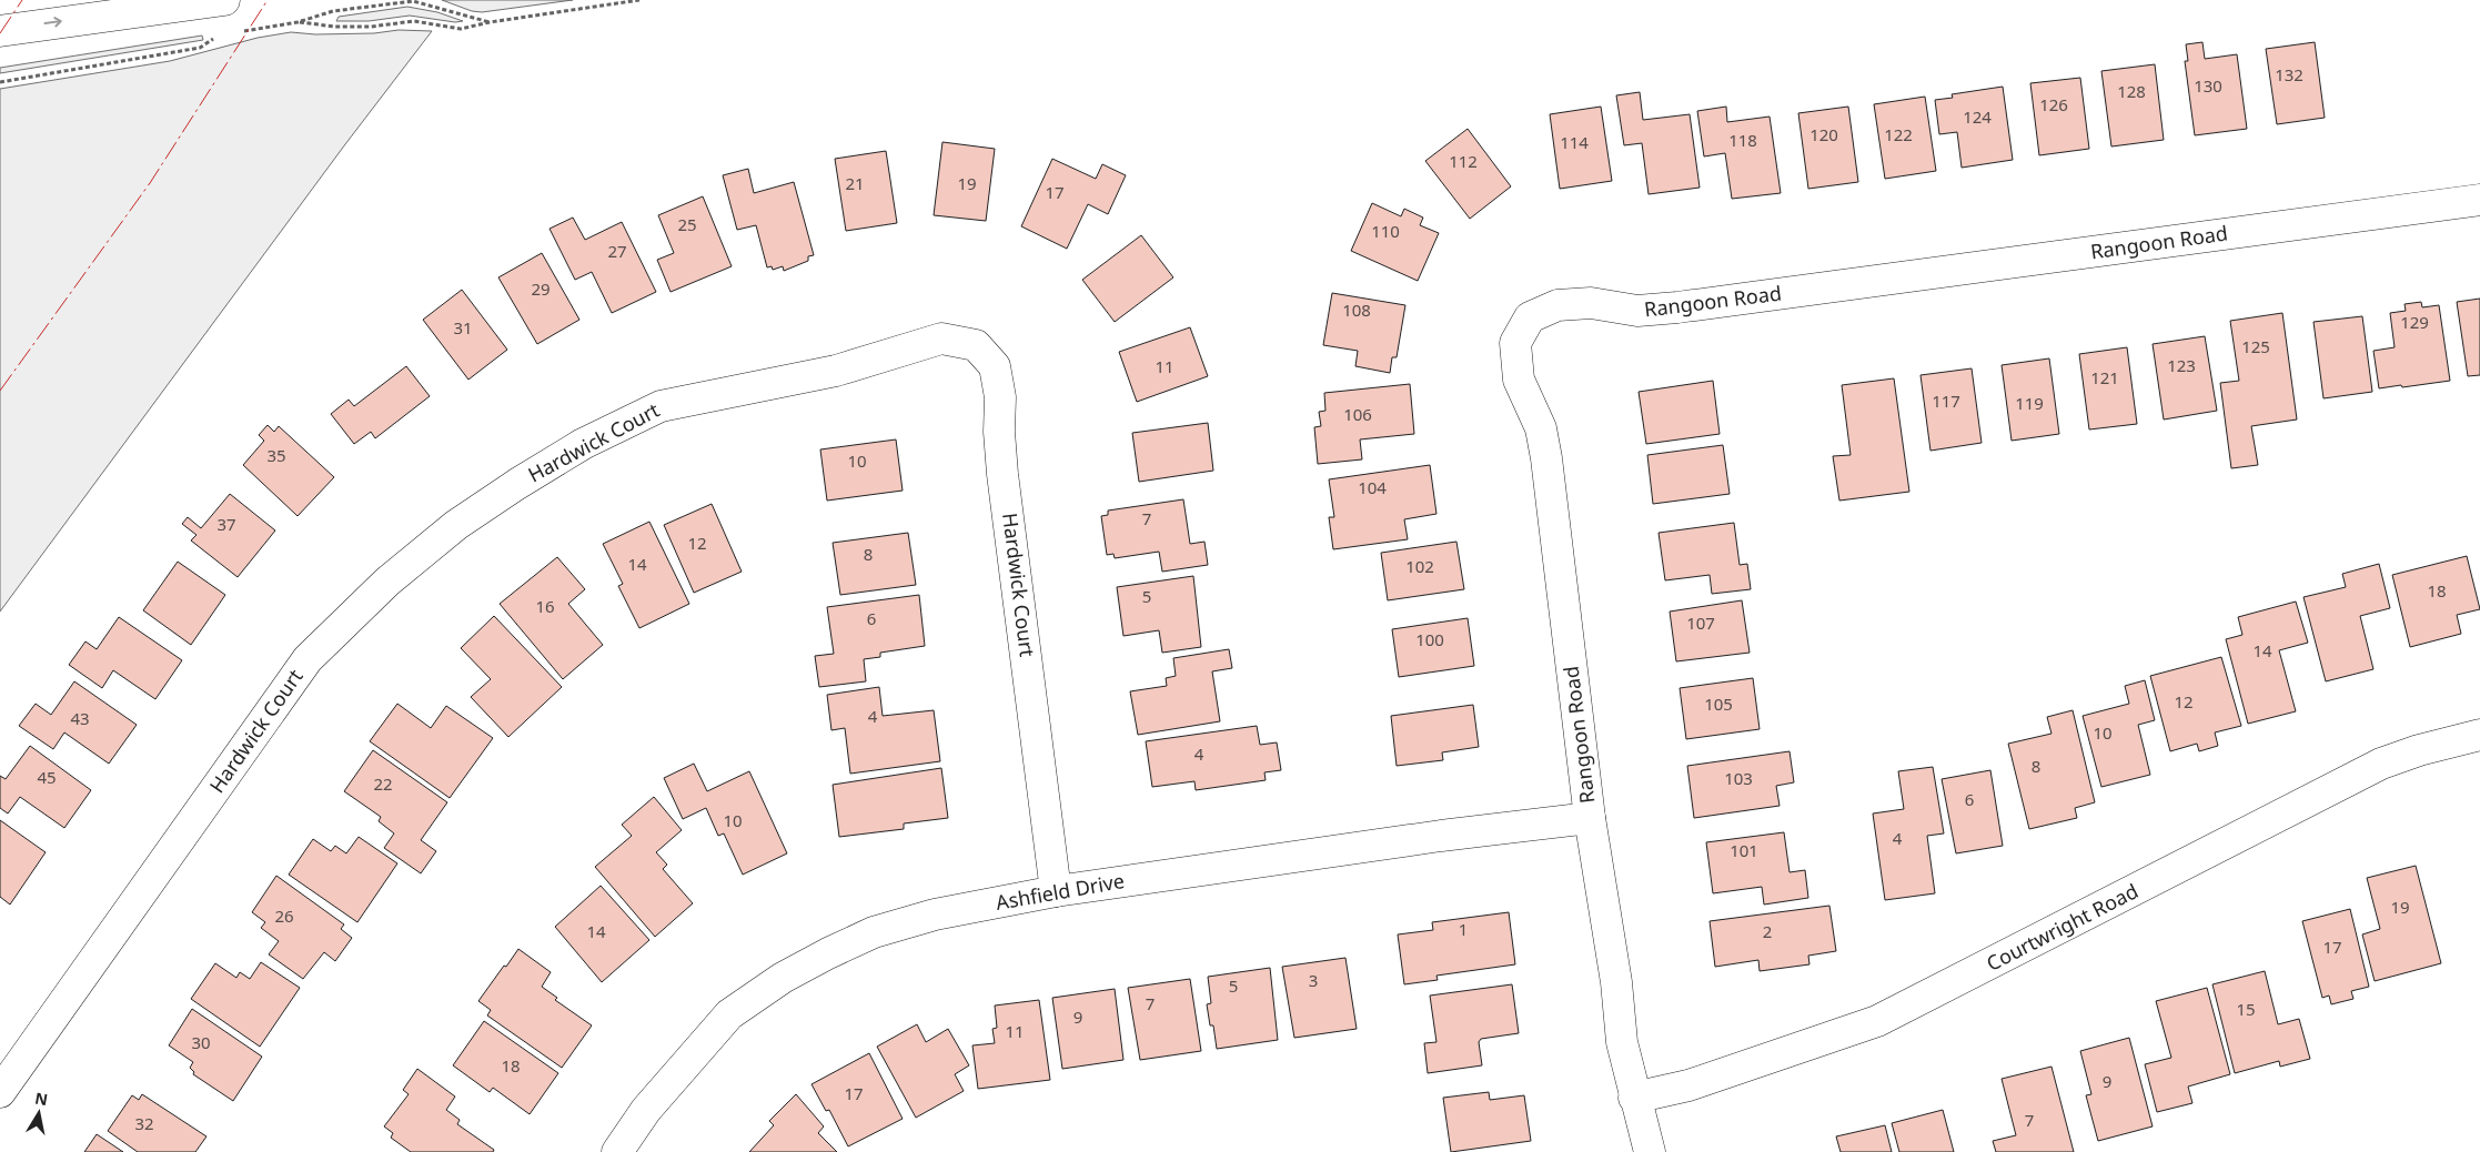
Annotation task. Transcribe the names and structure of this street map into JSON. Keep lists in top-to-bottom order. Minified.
{"streets":{"street":["Rangoon Road","Hardwick Court","Ashfield Drive","Courtwright Road"]},"crossings":[["Rangoon Road","Ashfield Drive"],["Rangoon Road","Courtwright Road"],["Hardwick Court","Ashfield Drive"]],"house_numbers":["132","130","128","126","124","120","122","118","114","112","21","19","17","25","110","27","29","108","129","31","125","123","11","121","117","119","106","35","10","104","7","37","12","8","14","102","18","5","16","6","107","100","14","12","105","4","43","10","4","8","45","103","22","6","10","4","101","19","26","1","14","2","17","3","5","7","15","9","11","30","18","9","17","7","32"],"north":"top"}
